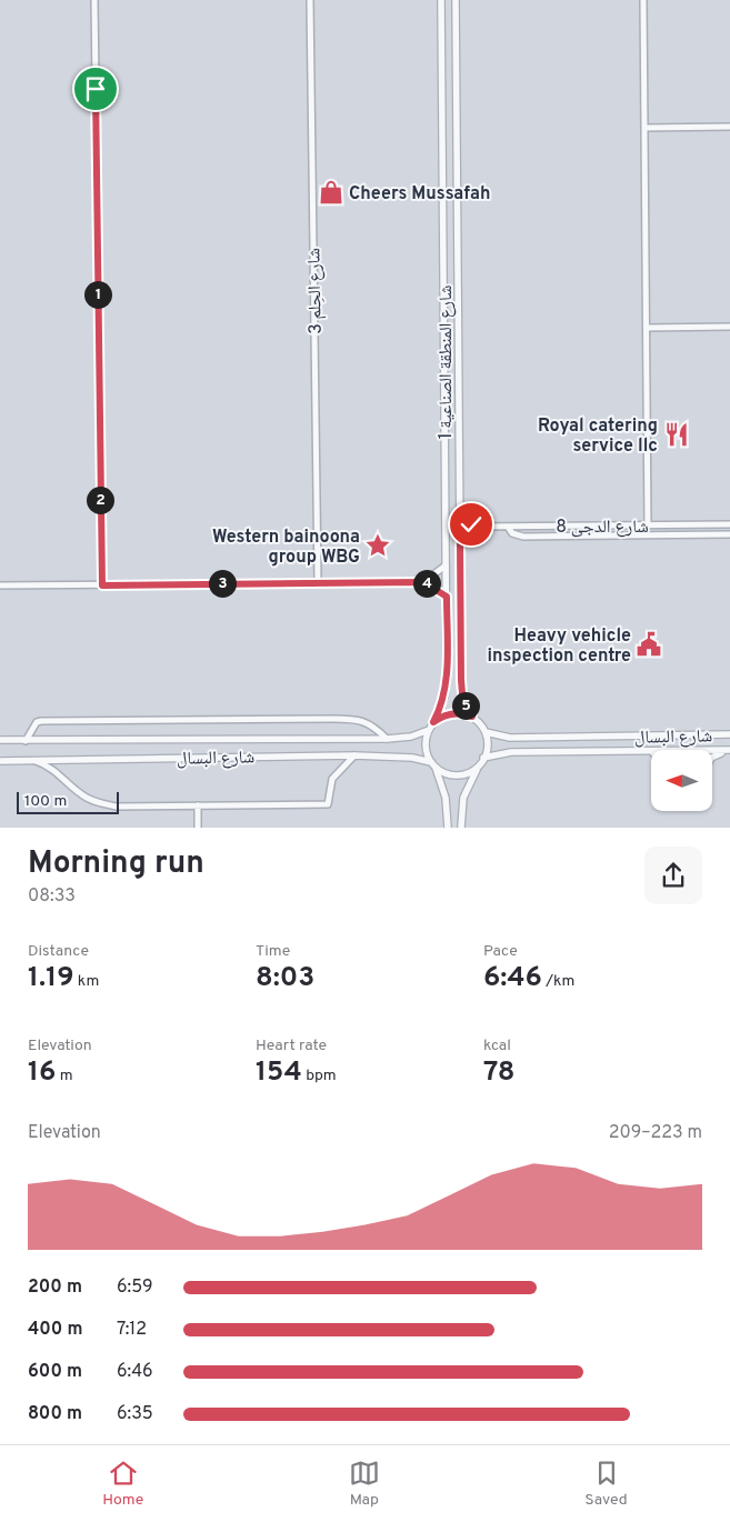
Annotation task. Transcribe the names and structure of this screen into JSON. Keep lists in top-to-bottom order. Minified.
{"streets":{"street":["شارع الحِلم 3","شارع المنطقة الصناعية 1","شارع الدجى 8","شارع البسال"]},"crossings":[["شارع المنطقة الصناعية 1","شارع البسال"]],"places":{"shop":["Cheers Mussafah"],"restaurant":["Royal catering service llc"],"place":["Western bainoona group WBG"],"public building":["Heavy vehicle inspection centre"]},"scale_bar":"100 m","north":"left","page":{"pins":["1","2","3","4","5"],"scale":"100 m","heading":["Morning run","08:33"],"stats":[["Distance","1.19 km"],["Time","8:03"],["Pace","6:46 /km"],["Elevation","16 m"],["Heart rate","154 bpm"],["kcal","78"]],"chart":["Elevation","209–223 m"],"list":[{"name":"200 m","note":"6:59"},{"name":"400 m","note":"7:12"},{"name":"600 m","note":"6:46"},{"name":"800 m","note":"6:35"}],"tabs":["Home","Map","Saved"]}}
